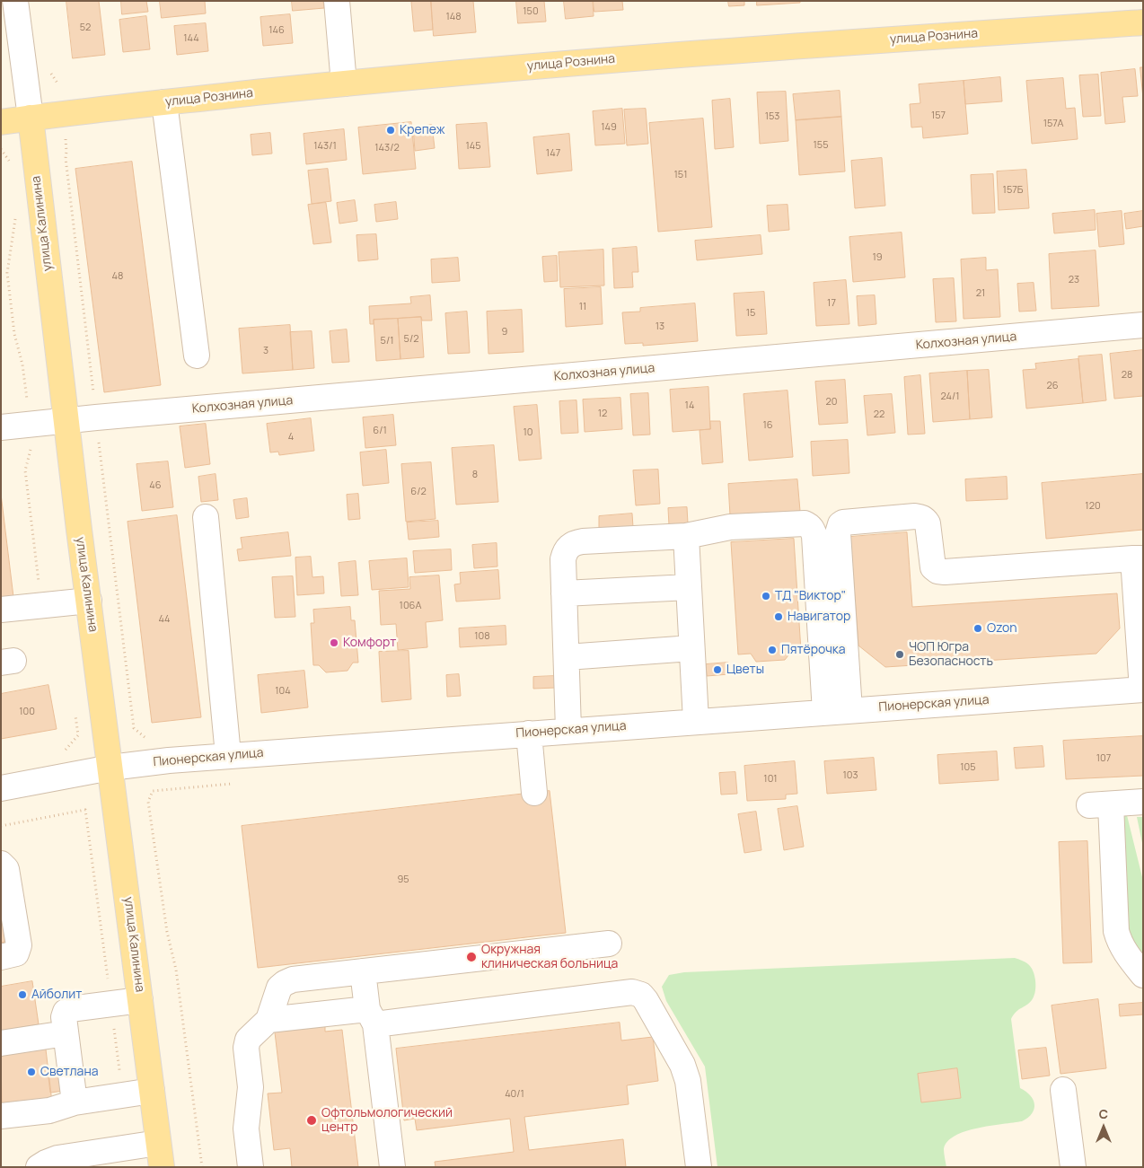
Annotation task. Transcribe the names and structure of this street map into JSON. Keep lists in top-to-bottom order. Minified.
{"streets":{"main road":["улица Рознина","улица Калинина"],"street":["Колхозная улица","Пионерская улица"]},"crossings":[["улица Рознина","улица Калинина"],["улица Калинина","Колхозная улица"],["улица Калинина","Пионерская улица"]],"places":["Крепеж","ТД \"Виктор\"","Навигатор","Ozon","Комфорт","Пятёрочка","ЧОП Югра Безопасность","Цветы","Окружная клиническая больница","Айболит","Светлана","Офтольмологический центр"],"house_numbers":["150","148","52","146","144","157","153","157А","149","155","143/1","145","143/2","147","151","157Б","19","48","23","21","17","11","15","13","9","5/2","5/1","3","28","26","24/1","20","14","12","22","16","6/1","10","4","8","46","6/2","120","106А","44","108","104","100","107","105","103","101","95","40/1"],"north":"top"}
